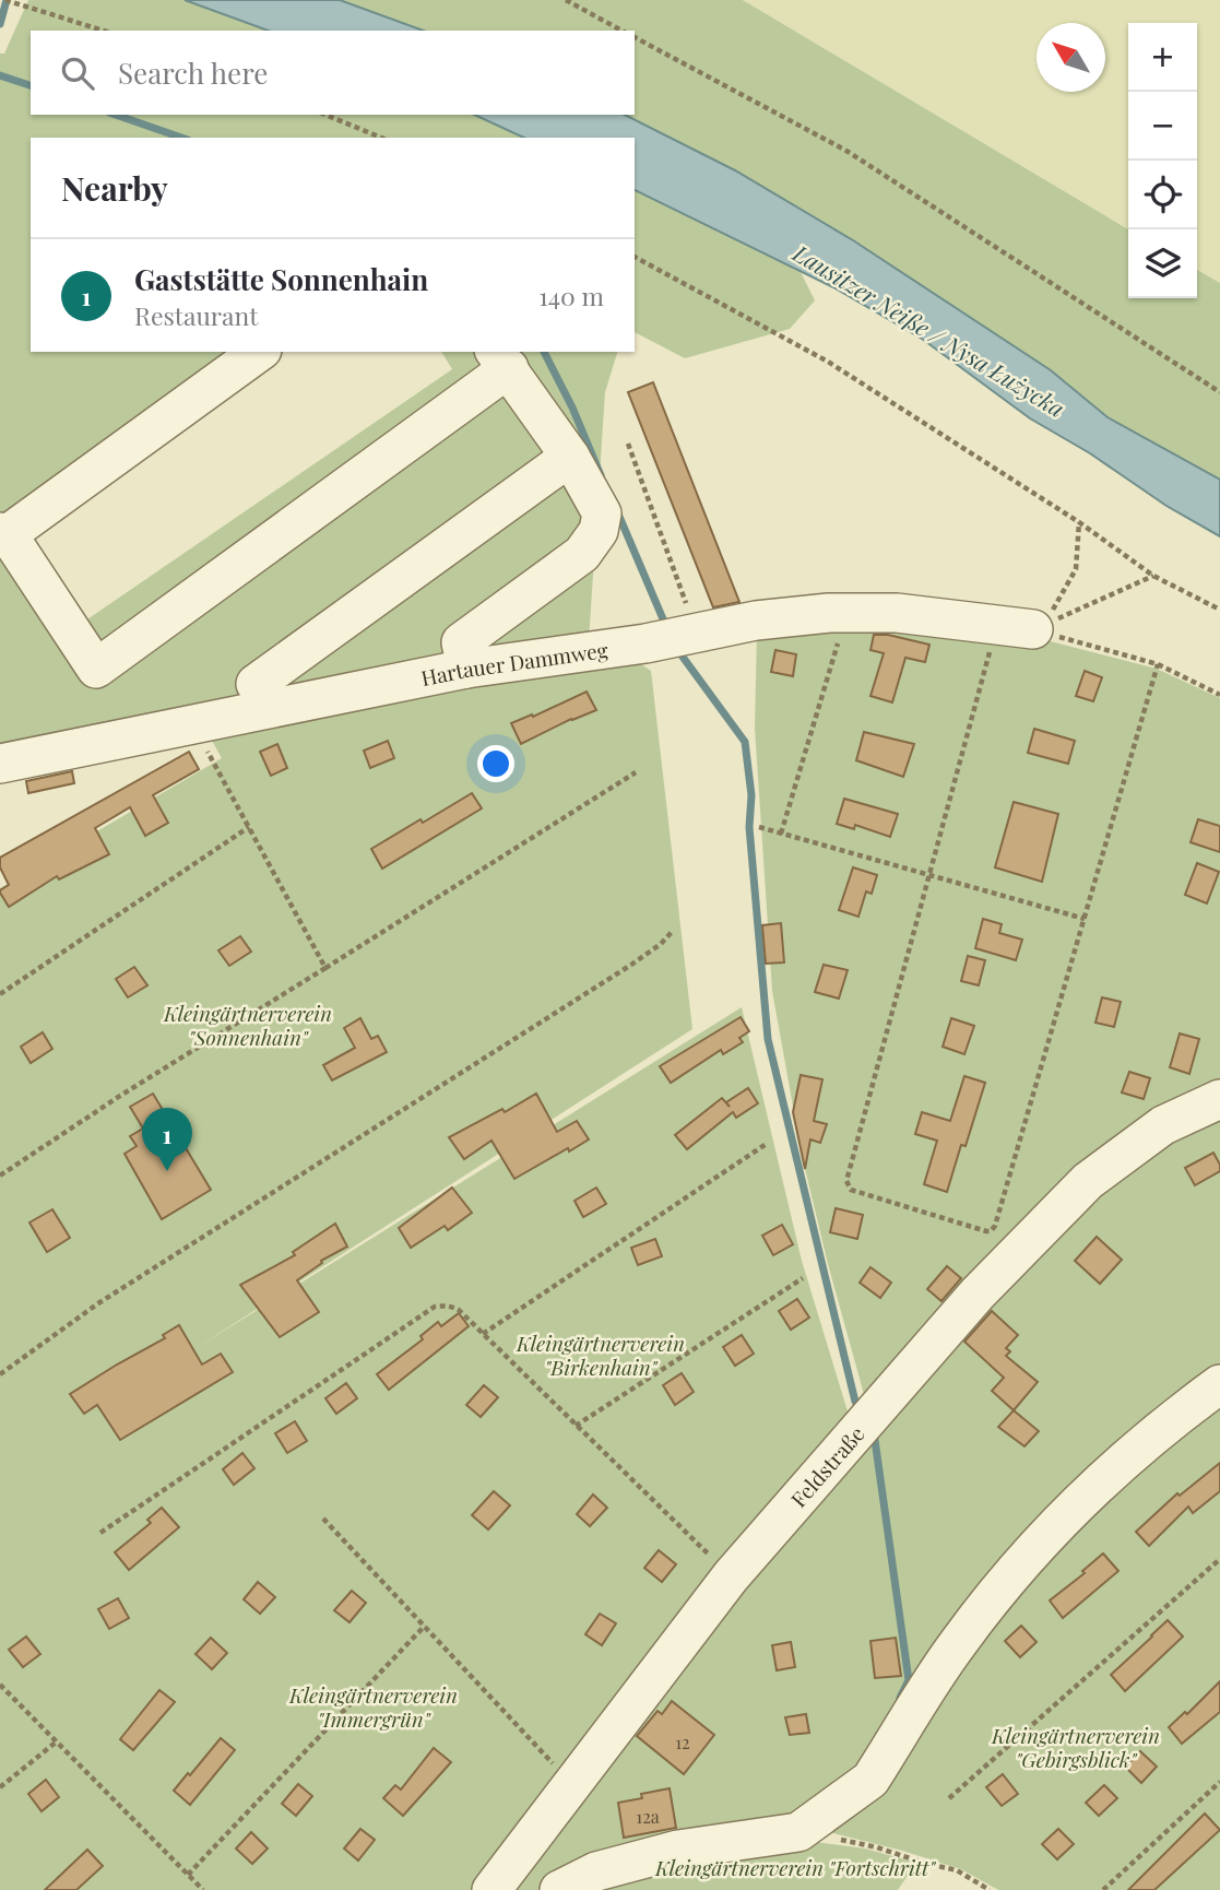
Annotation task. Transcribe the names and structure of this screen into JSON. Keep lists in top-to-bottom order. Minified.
{"streets":{"street":["Hartauer Dammweg","Feldstraße"]},"water":["Lausitzer Neiße / Nysa Łużycka"],"parks":["Kleingärtnerverein \"Sonnenhain\"","Kleingärtnerverein \"Birkenhain\"","Kleingärtnerverein \"Immergrün\"","Kleingärtnerverein \"Gebirgsblick\"","Kleingärtnerverein \"Fortschritt\""],"house_numbers":["12","12a"],"north":"top left","page":{"map_buttons":["+","−"],"search":"Search here","heading":"Nearby","list":[{"mark":"1","name":"Gaststätte Sonnenhain","note":"Restaurant","value":"140 m"}],"pins":"1"}}
